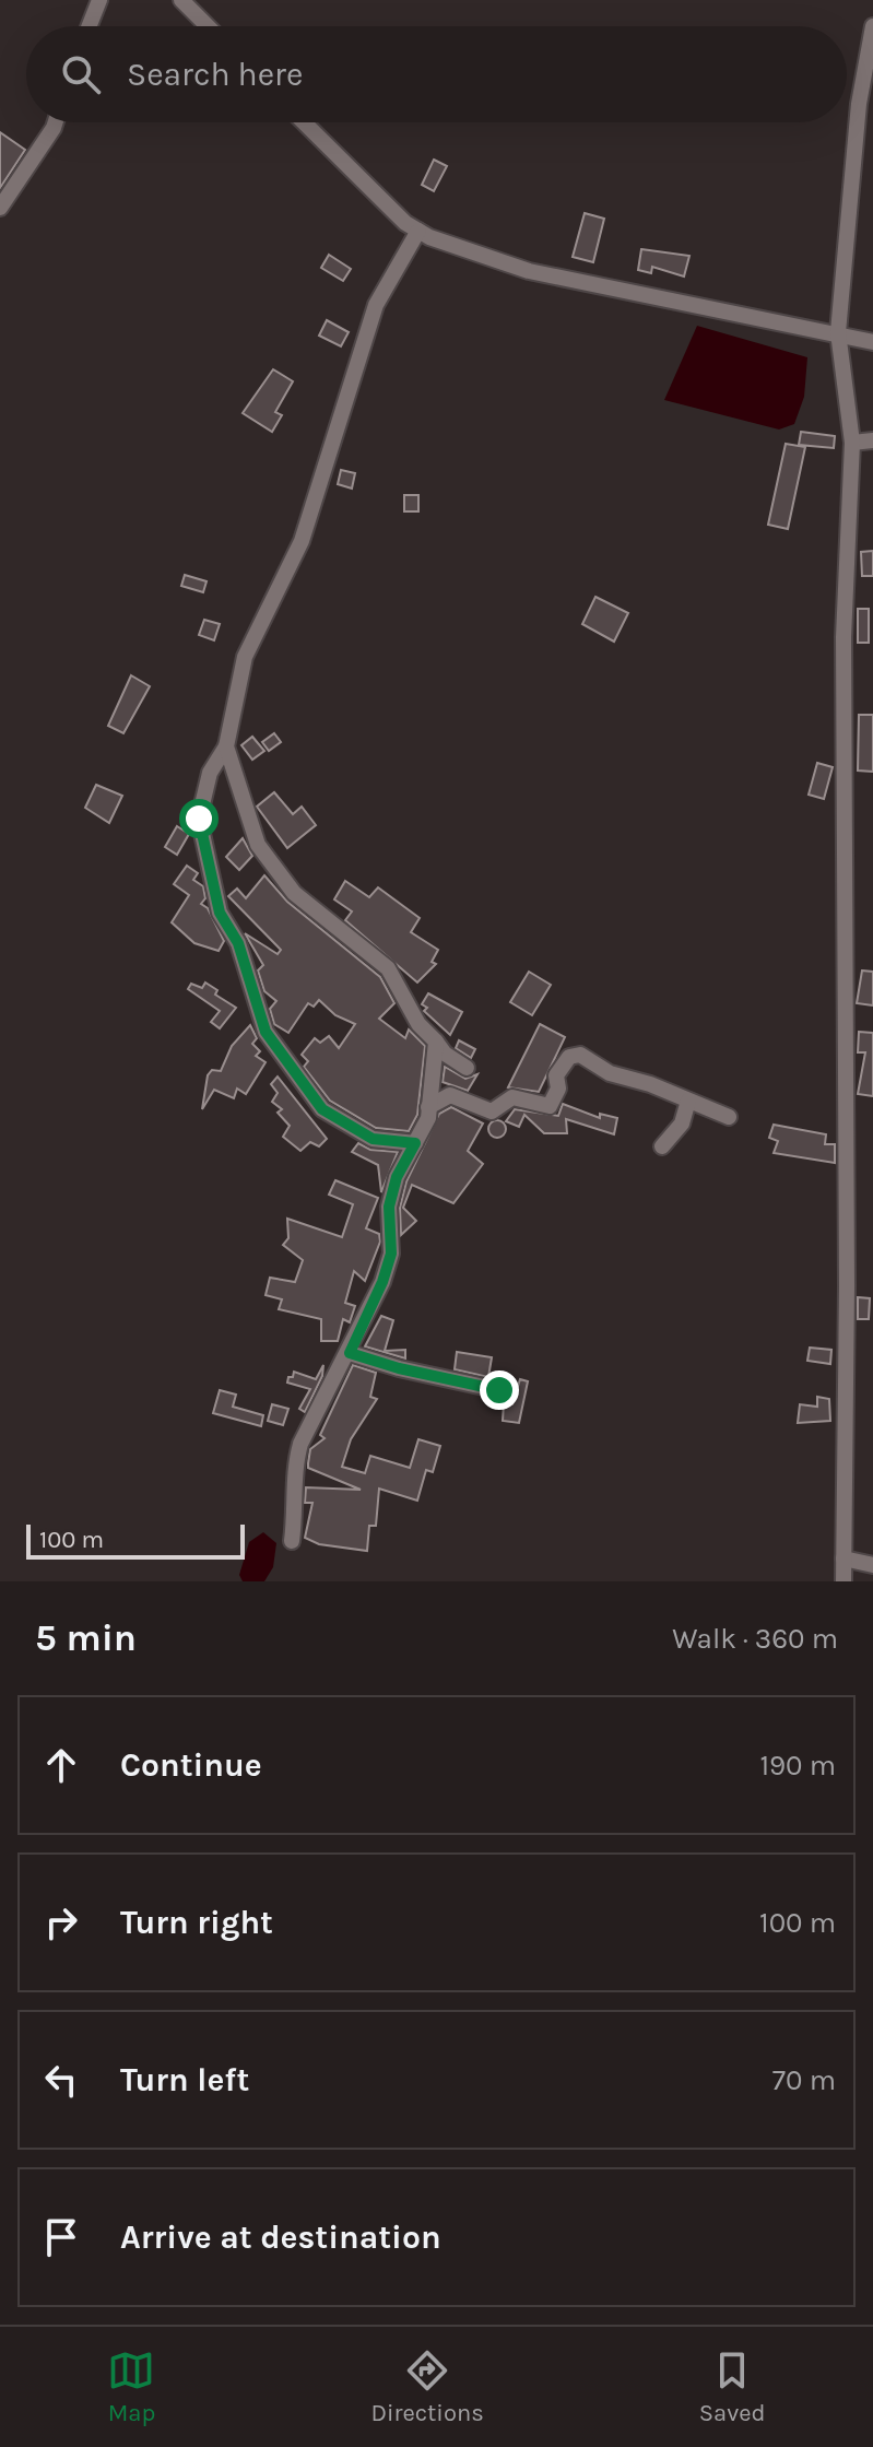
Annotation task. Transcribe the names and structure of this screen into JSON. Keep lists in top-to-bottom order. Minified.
{"scale_bar":"100 m","page":{"search":"Search here","scale":"100 m","heading":["5 min","Walk · 360 m"],"list":[["Continue","190 m"],["Turn right","100 m"],["Turn left","70 m"],"Arrive at destination"],"nav":["Map","Directions","Saved"]}}
